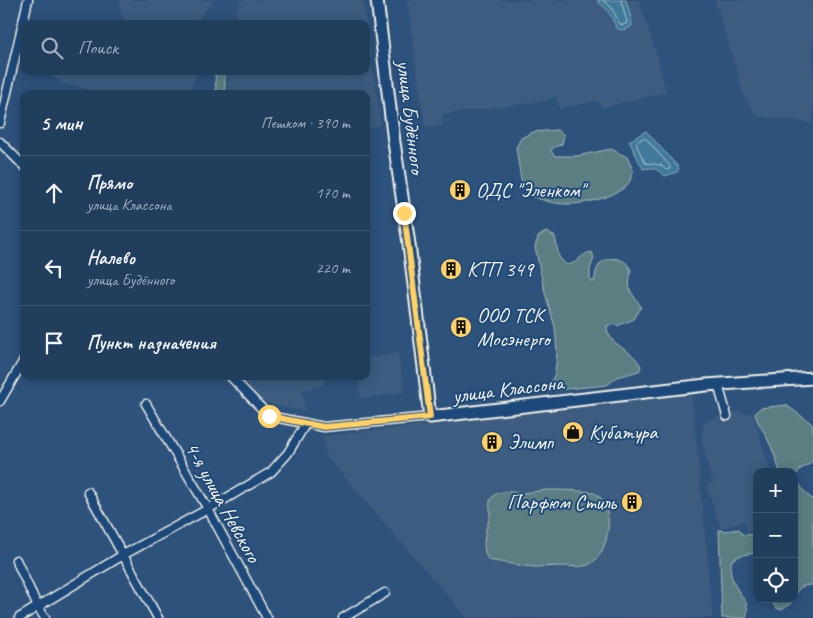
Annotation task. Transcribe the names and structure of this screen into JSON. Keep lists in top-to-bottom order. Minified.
{"streets":{"street":["улица Будённого","улица Классона","4-я улица Невского"]},"crossings":[["улица Будённого","улица Классона"]],"places":{"building":["ОДС \"Эленком\"","КТП 349","ООО ТСК Мосэнерго","Элимп","Парфюм Стиль"],"shop":["Кубатура"]},"page":{"search":"Поиск","heading":["5 мин","Пешком · 390 m"],"list":[["Прямо","улица Классона","170 m"],["Налево","улица Будённого","220 m"],"Пункт назначения"],"map_buttons":["+","−"]}}
